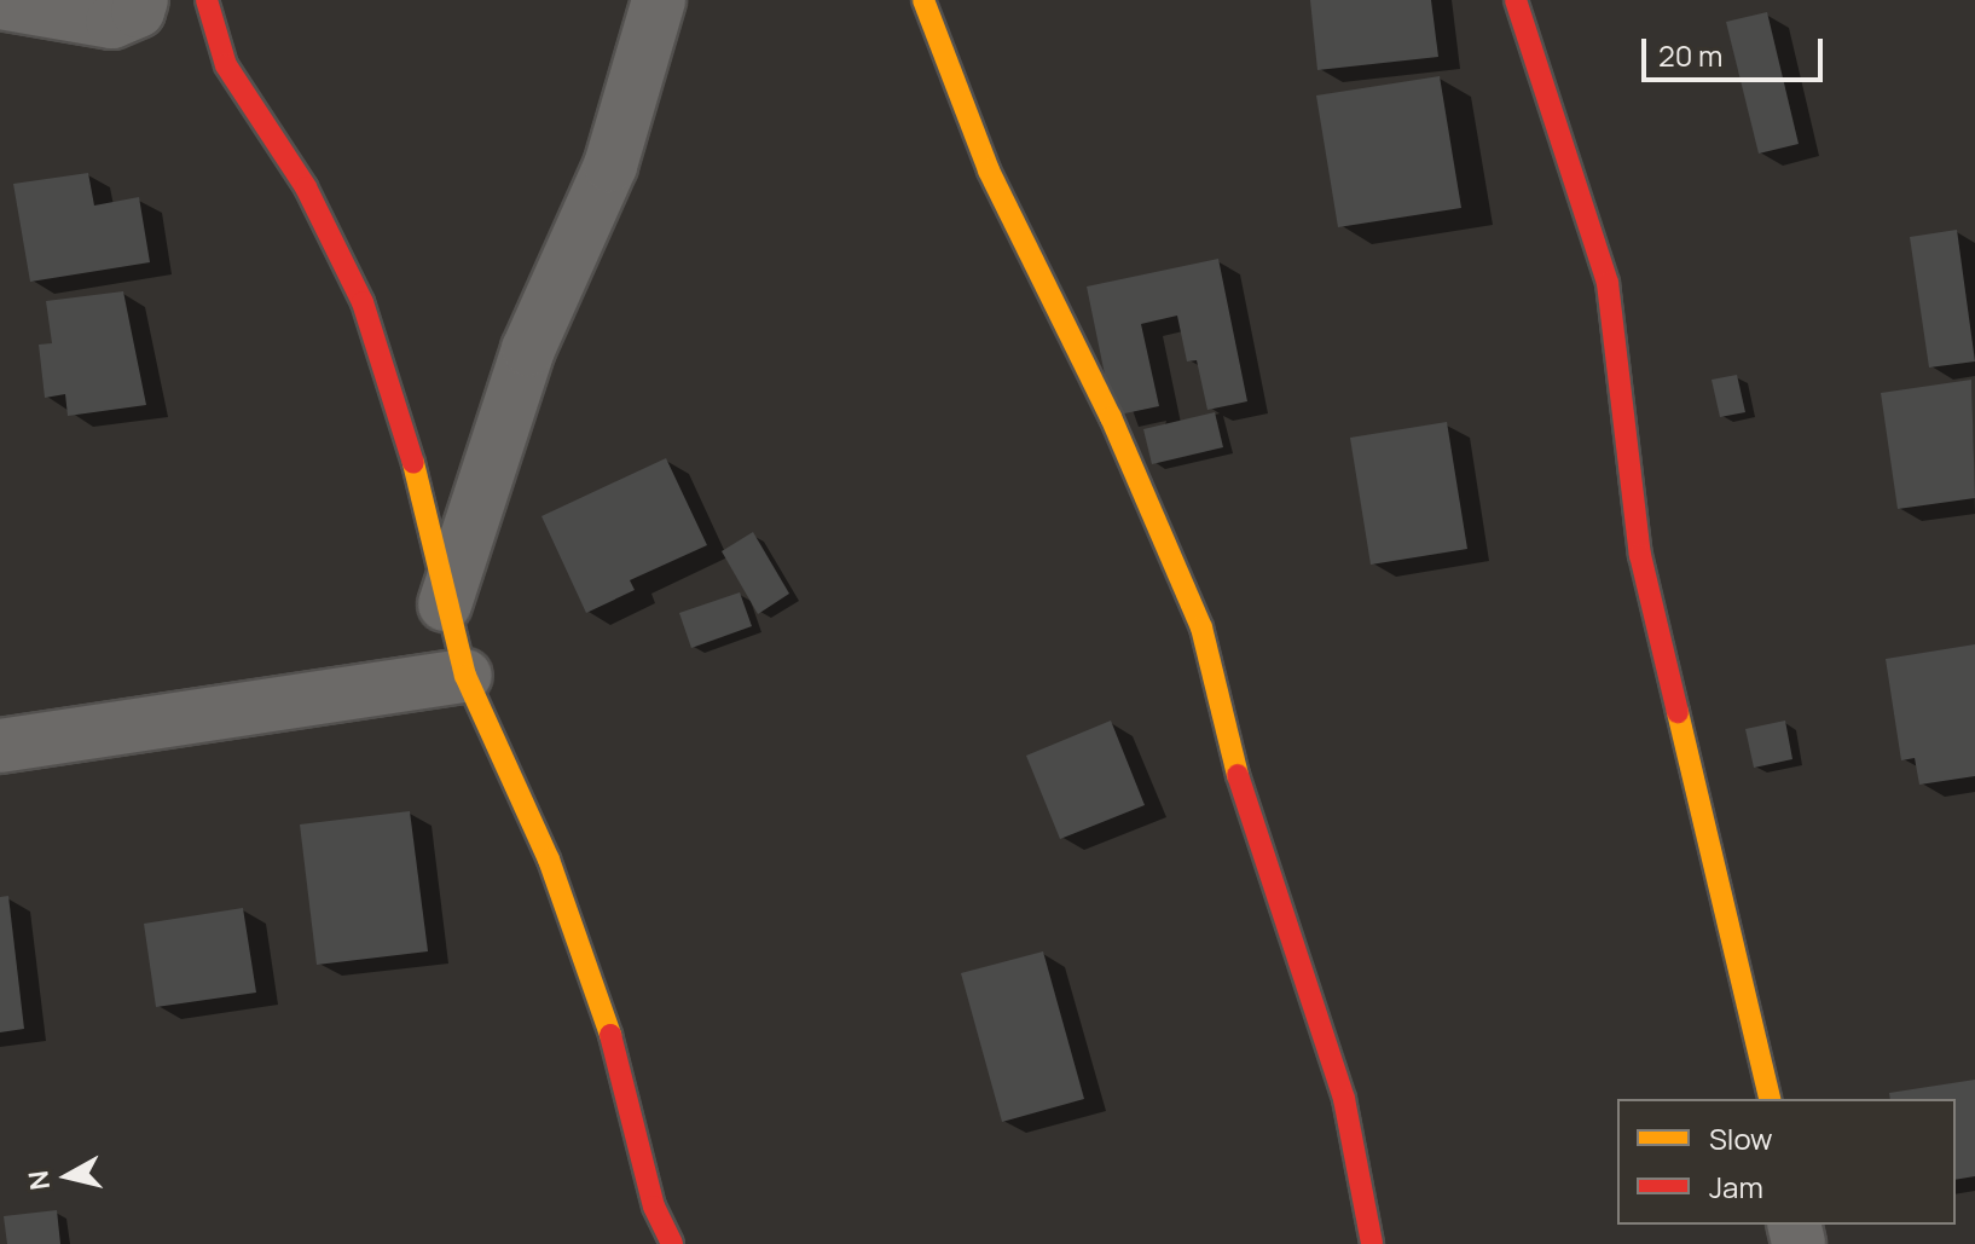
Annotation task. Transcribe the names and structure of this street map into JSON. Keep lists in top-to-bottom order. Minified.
{"legend":["Slow","Jam"],"scale_bar":"20 m","north":"left"}
